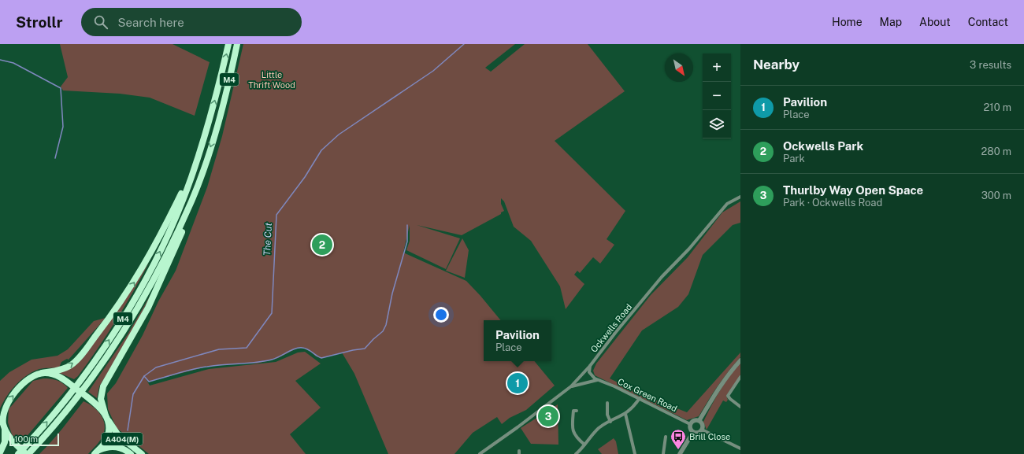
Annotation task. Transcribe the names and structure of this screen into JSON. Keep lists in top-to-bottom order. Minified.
{"streets":{"highway":["M4","A404(M)"],"street":["Ockwells Road","Cox Green Road"]},"crossings":[["M4","A404(M)"]],"water":["The Cut"],"parks":["Little Thrift Wood"],"places":{"bus stop":["Brill Close"]},"scale_bar":"100 m","north":"bottom right","page":{"header":"Strollr","search":"Search here","nav":["Home","Map","About","Contact"],"heading":["Nearby","3 results"],"map_buttons":["+","−"],"list":[{"mark":"1","name":"Pavilion","note":"Place","value":"210 m"},{"mark":"2","name":"Ockwells Park","note":"Park","value":"280 m"},{"mark":"3","name":"Thurlby Way Open Space","note":"Park · Ockwells Road","value":"300 m"}],"pins":["2","1","3"],"popup":["Pavilion","Place"],"scale":"100 m"}}
